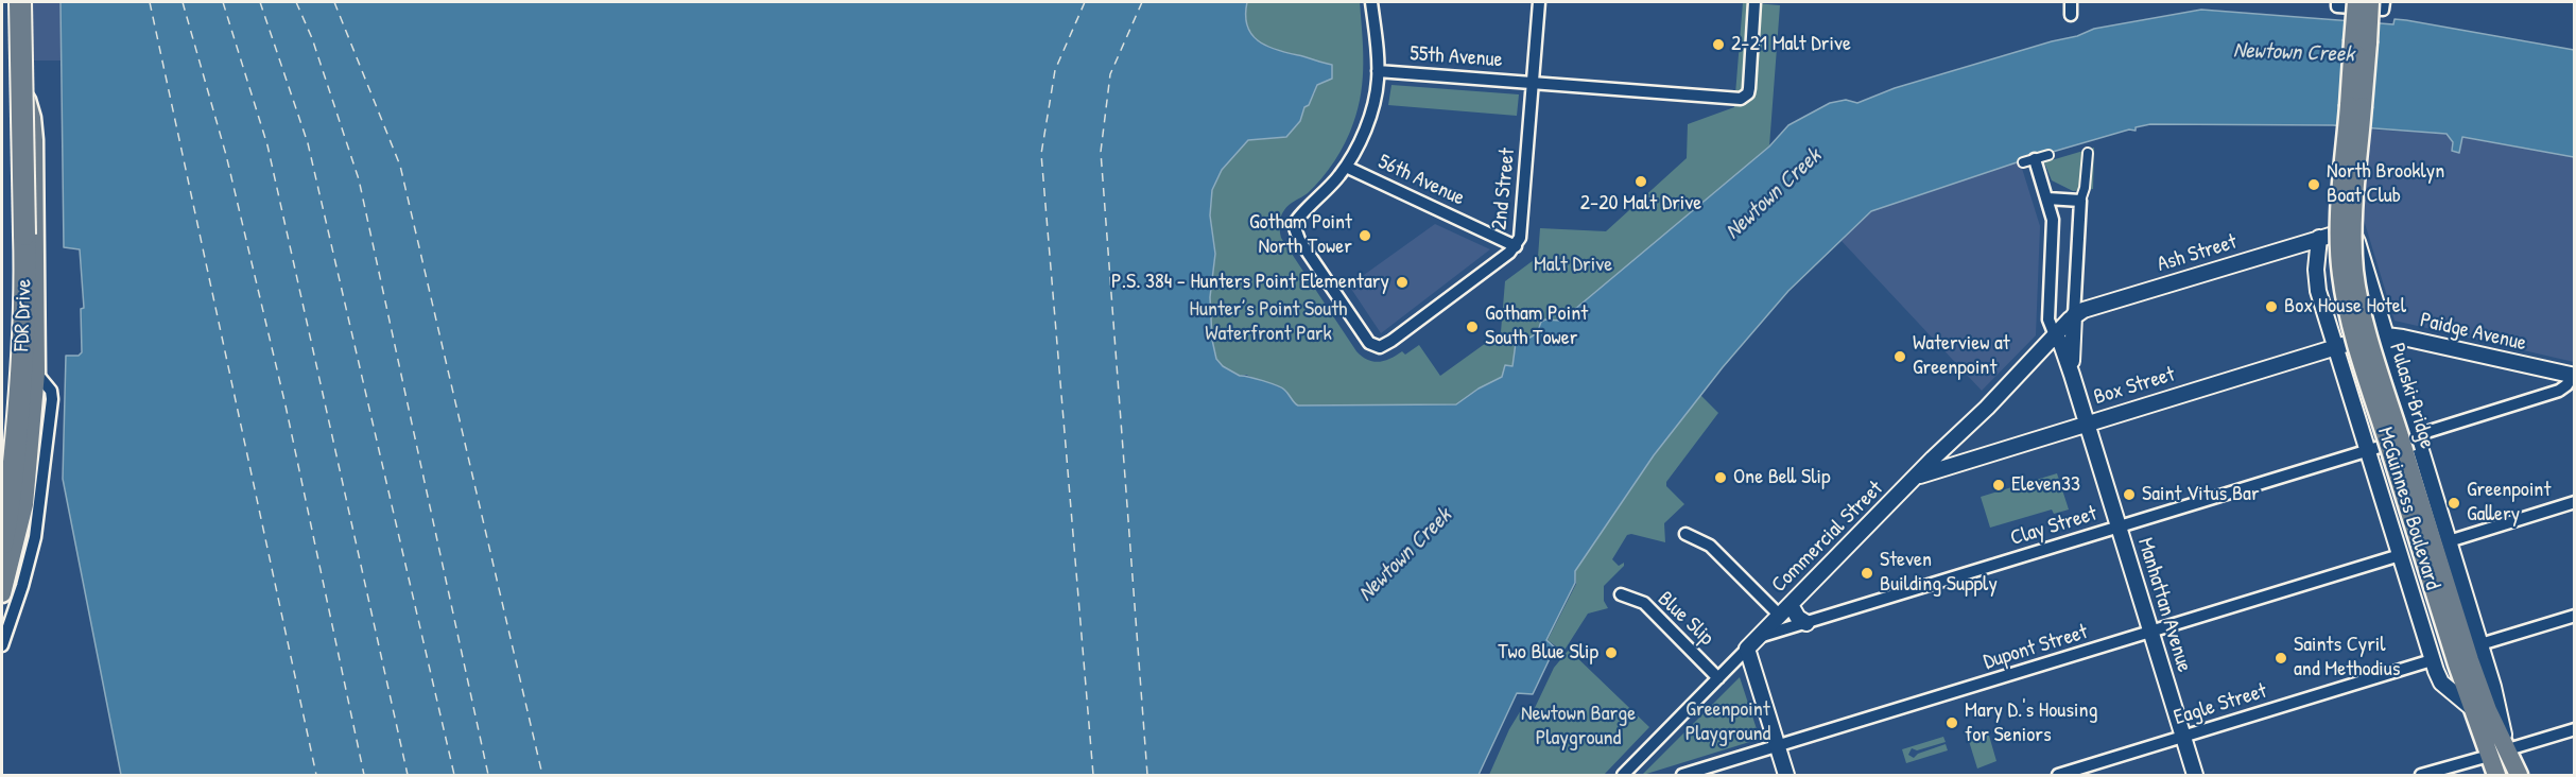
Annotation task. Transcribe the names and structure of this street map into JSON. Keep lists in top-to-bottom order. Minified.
{"streets":{"highway":["FDR Drive"],"main road":["Pulaski Bridge","McGuinness Boulevard"],"street":["55th Avenue","56th Avenue","2nd Street","Ash Street","Paidge Avenue","Box Street","Clay Street","Commercial Street","Manhattan Avenue","Blue Slip","Dupont Street","Eagle Street"]},"crossings":[["55th Avenue","2nd Street"],["56th Avenue","2nd Street"],["Ash Street","McGuinness Boulevard"],["Ash Street","Commercial Street"],["Ash Street","Manhattan Avenue"],["Paidge Avenue","Box Street"],["Paidge Avenue","McGuinness Boulevard"],["Paidge Avenue","Clay Street"],["Box Street","McGuinness Boulevard"],["Box Street","Commercial Street"],["Box Street","Manhattan Avenue"],["Pulaski Bridge","McGuinness Boulevard"],["McGuinness Boulevard","Clay Street"],["McGuinness Boulevard","Dupont Street"],["McGuinness Boulevard","Eagle Street"],["Clay Street","Commercial Street"],["Clay Street","Manhattan Avenue"],["Commercial Street","Manhattan Avenue"],["Commercial Street","Blue Slip"],["Manhattan Avenue","Dupont Street"],["Manhattan Avenue","Eagle Street"]],"water":["Newtown Creek"],"parks":["Malt Drive","Hunter’s Point South Waterfront Park","Greenpoint Playground","Newtown Barge Playground"],"places":["2-21 Malt Drive","2-20 Malt Drive","North Brooklyn Boat Club","Gotham Point North Tower","P.S. 384 - Hunters Point Elementary","Box House Hotel","Gotham Point South Tower","Waterview at Greenpoint","One Bell Slip","Eleven33","Saint Vitus Bar","Greenpoint Gallery","Steven Building Supply","Two Blue Slip","Saints Cyril and Methodius","Mary D.'s Housing for Seniors"]}
